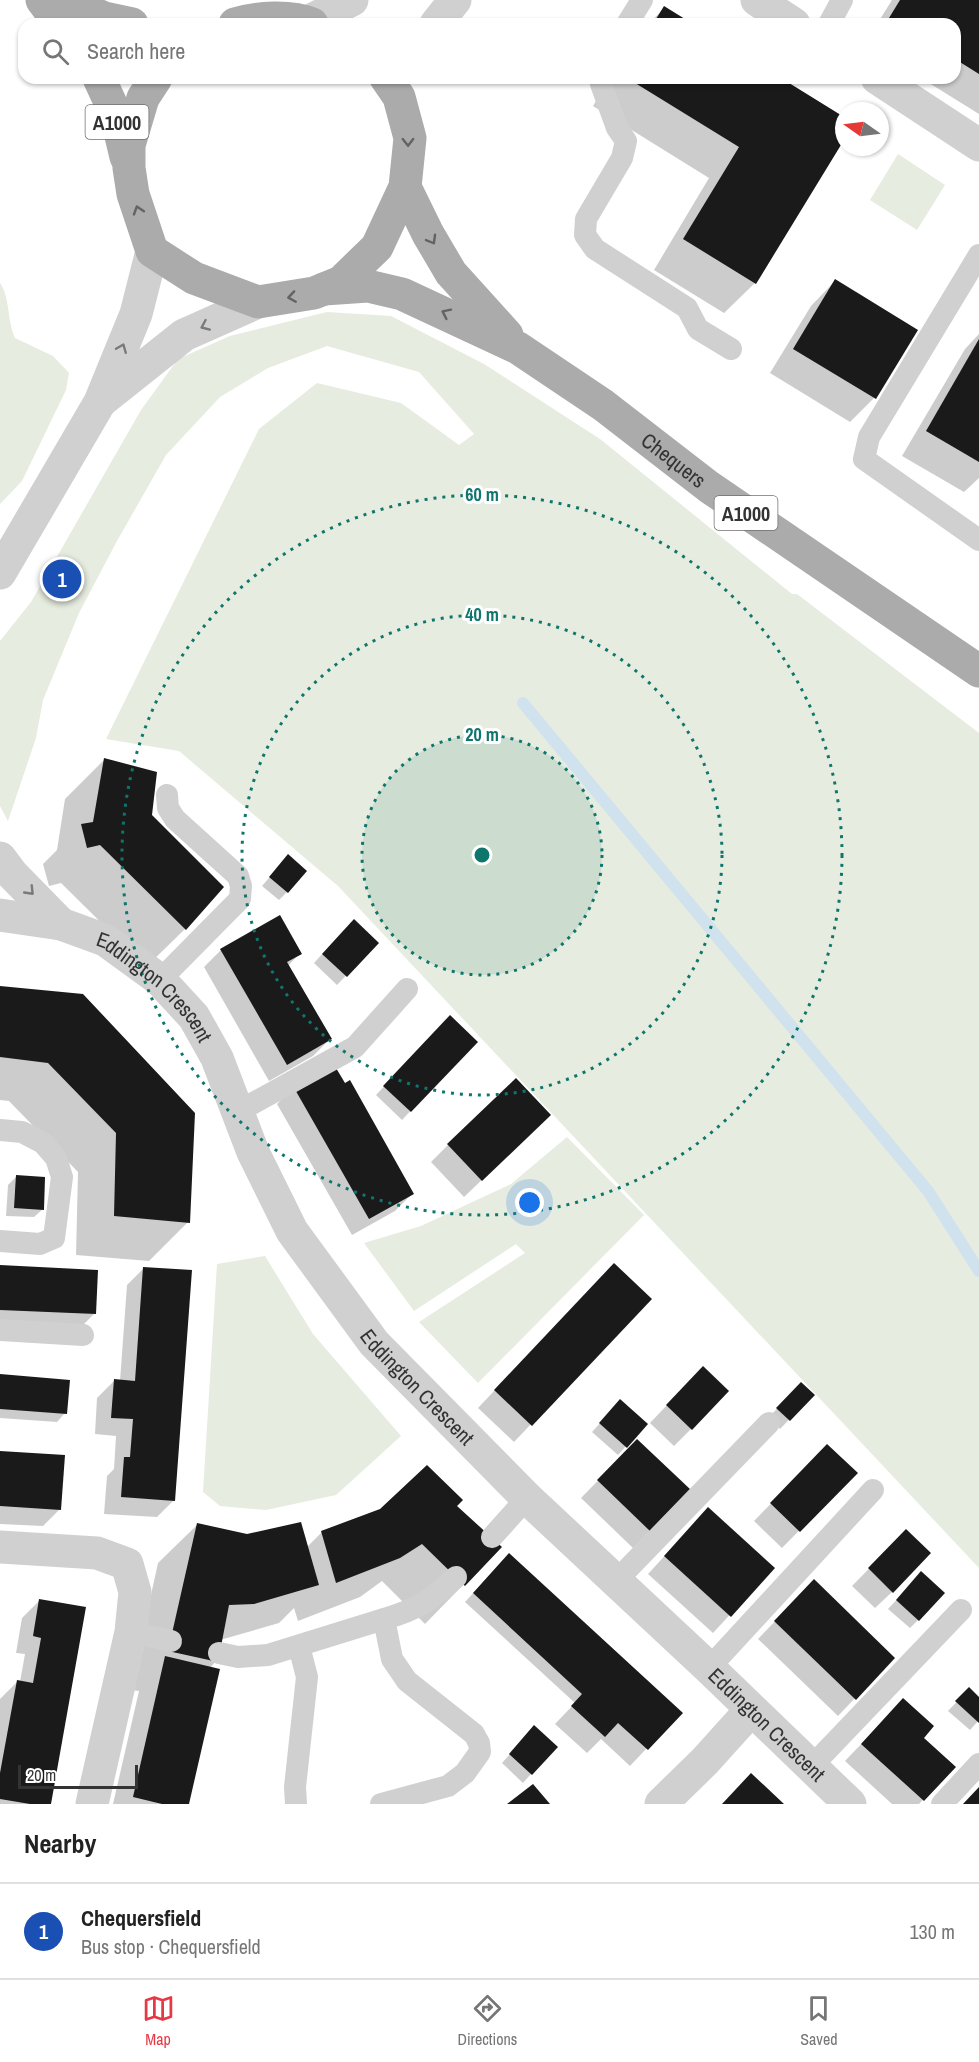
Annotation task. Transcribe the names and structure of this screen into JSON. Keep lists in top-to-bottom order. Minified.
{"streets":{"main road":["A1000","Chequers"],"street":["Eddington Crescent"]},"scale_bar":"20 m","north":"left","page":{"search":"Search here","pins":"1","scale":"20 m","heading":"Nearby","list":[{"mark":"1","name":"Chequersfield","note":"Bus stop · Chequersfield","value":"130 m"}],"nav":["Map","Directions","Saved"]},"rings":["60 m","40 m","20 m"]}
